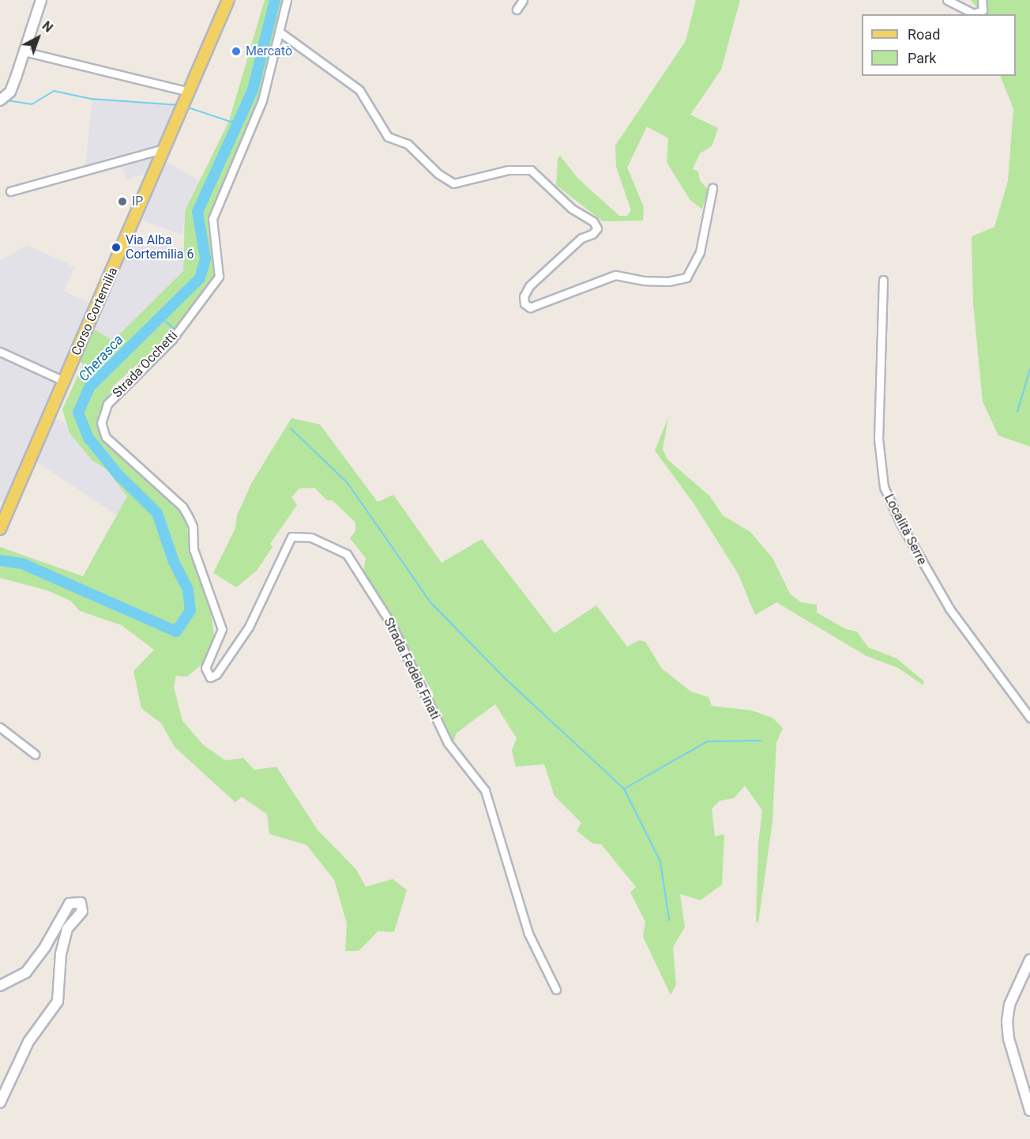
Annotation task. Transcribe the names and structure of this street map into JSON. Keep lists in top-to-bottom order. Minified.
{"streets":{"main road":["Corso Cortemilia"],"street":["Strada Occhetti","Località Serre","Strada Fedele Finati"]},"crossings":[["Strada Occhetti","Strada Fedele Finati"]],"water":["Cherasca"],"places":["Mercatò","IP","Via Alba Cortemilia 6"],"legend":["Road","Park"],"north":"top right"}
